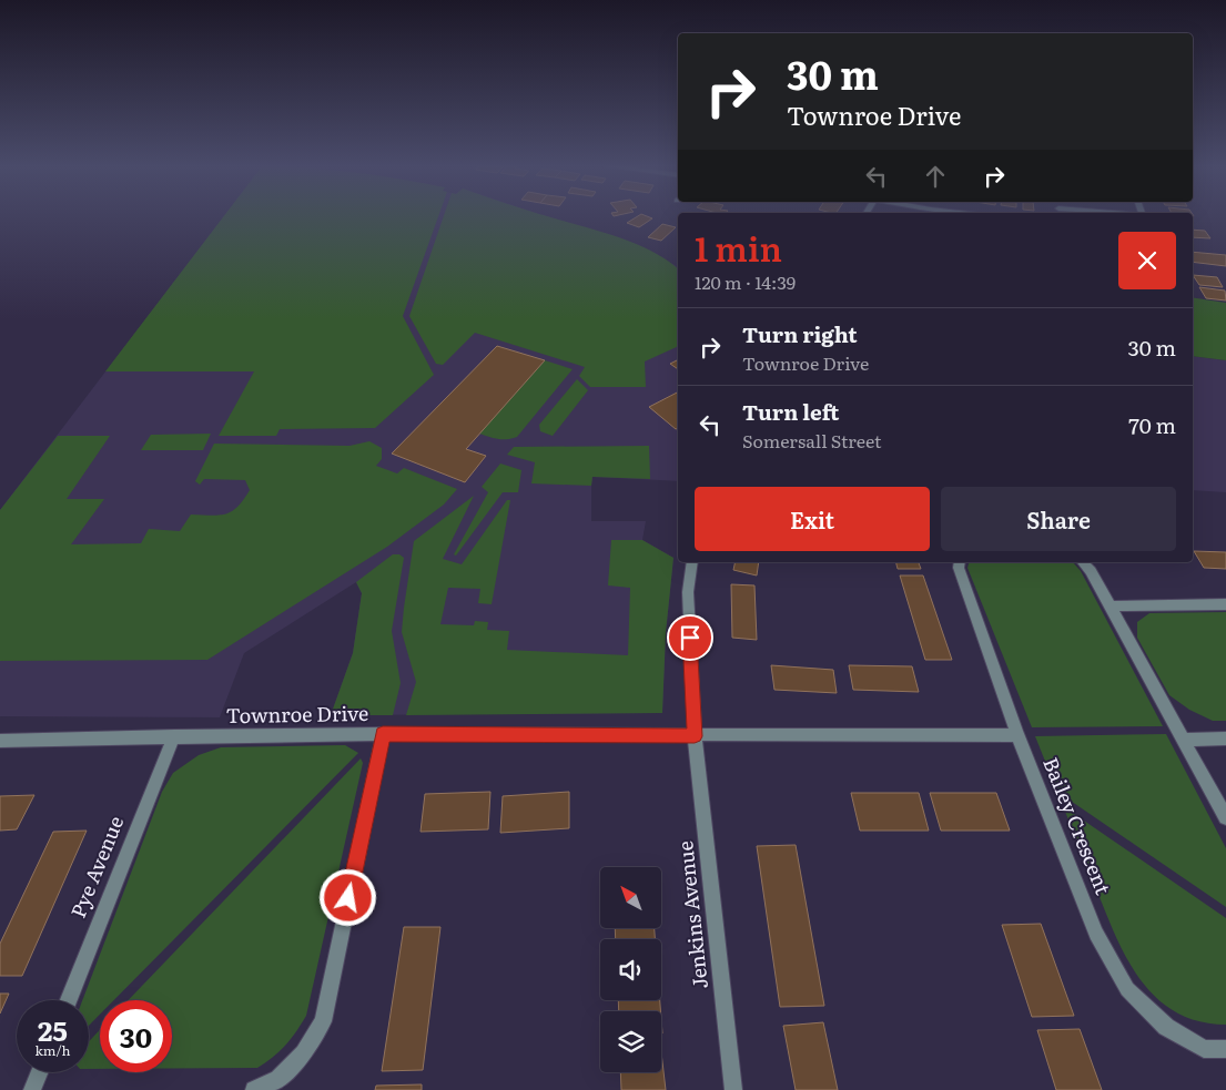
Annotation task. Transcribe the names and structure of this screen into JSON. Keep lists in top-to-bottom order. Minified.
{"streets":{"street":["Townroe Drive","Bailey Crescent","Pye Avenue","Jenkins Avenue"]},"crossings":[["Townroe Drive","Bailey Crescent"],["Townroe Drive","Pye Avenue"],["Townroe Drive","Jenkins Avenue"]],"north":"top left","page":{"turn":["30 m","Townroe Drive"],"heading":["1 min","120 m · 14:39"],"list":[{"name":"Turn right","note":"Townroe Drive","value":"30 m"},{"name":"Turn left","note":"Somersall Street","value":"70 m"}],"buttons":["Exit","Share"],"speed":"25 km/h","limit":"30"}}
